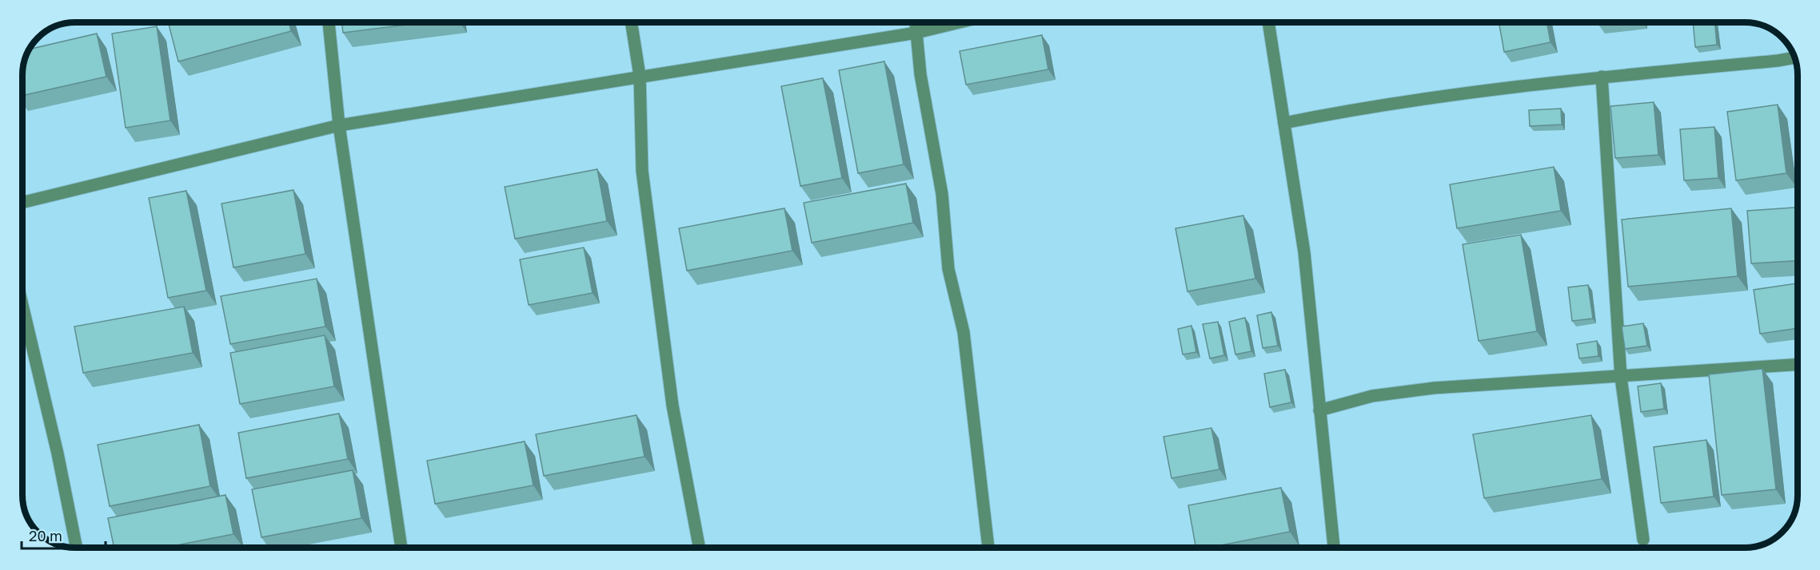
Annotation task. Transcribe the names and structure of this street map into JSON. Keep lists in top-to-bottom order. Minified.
{"scale_bar":"20 m"}
